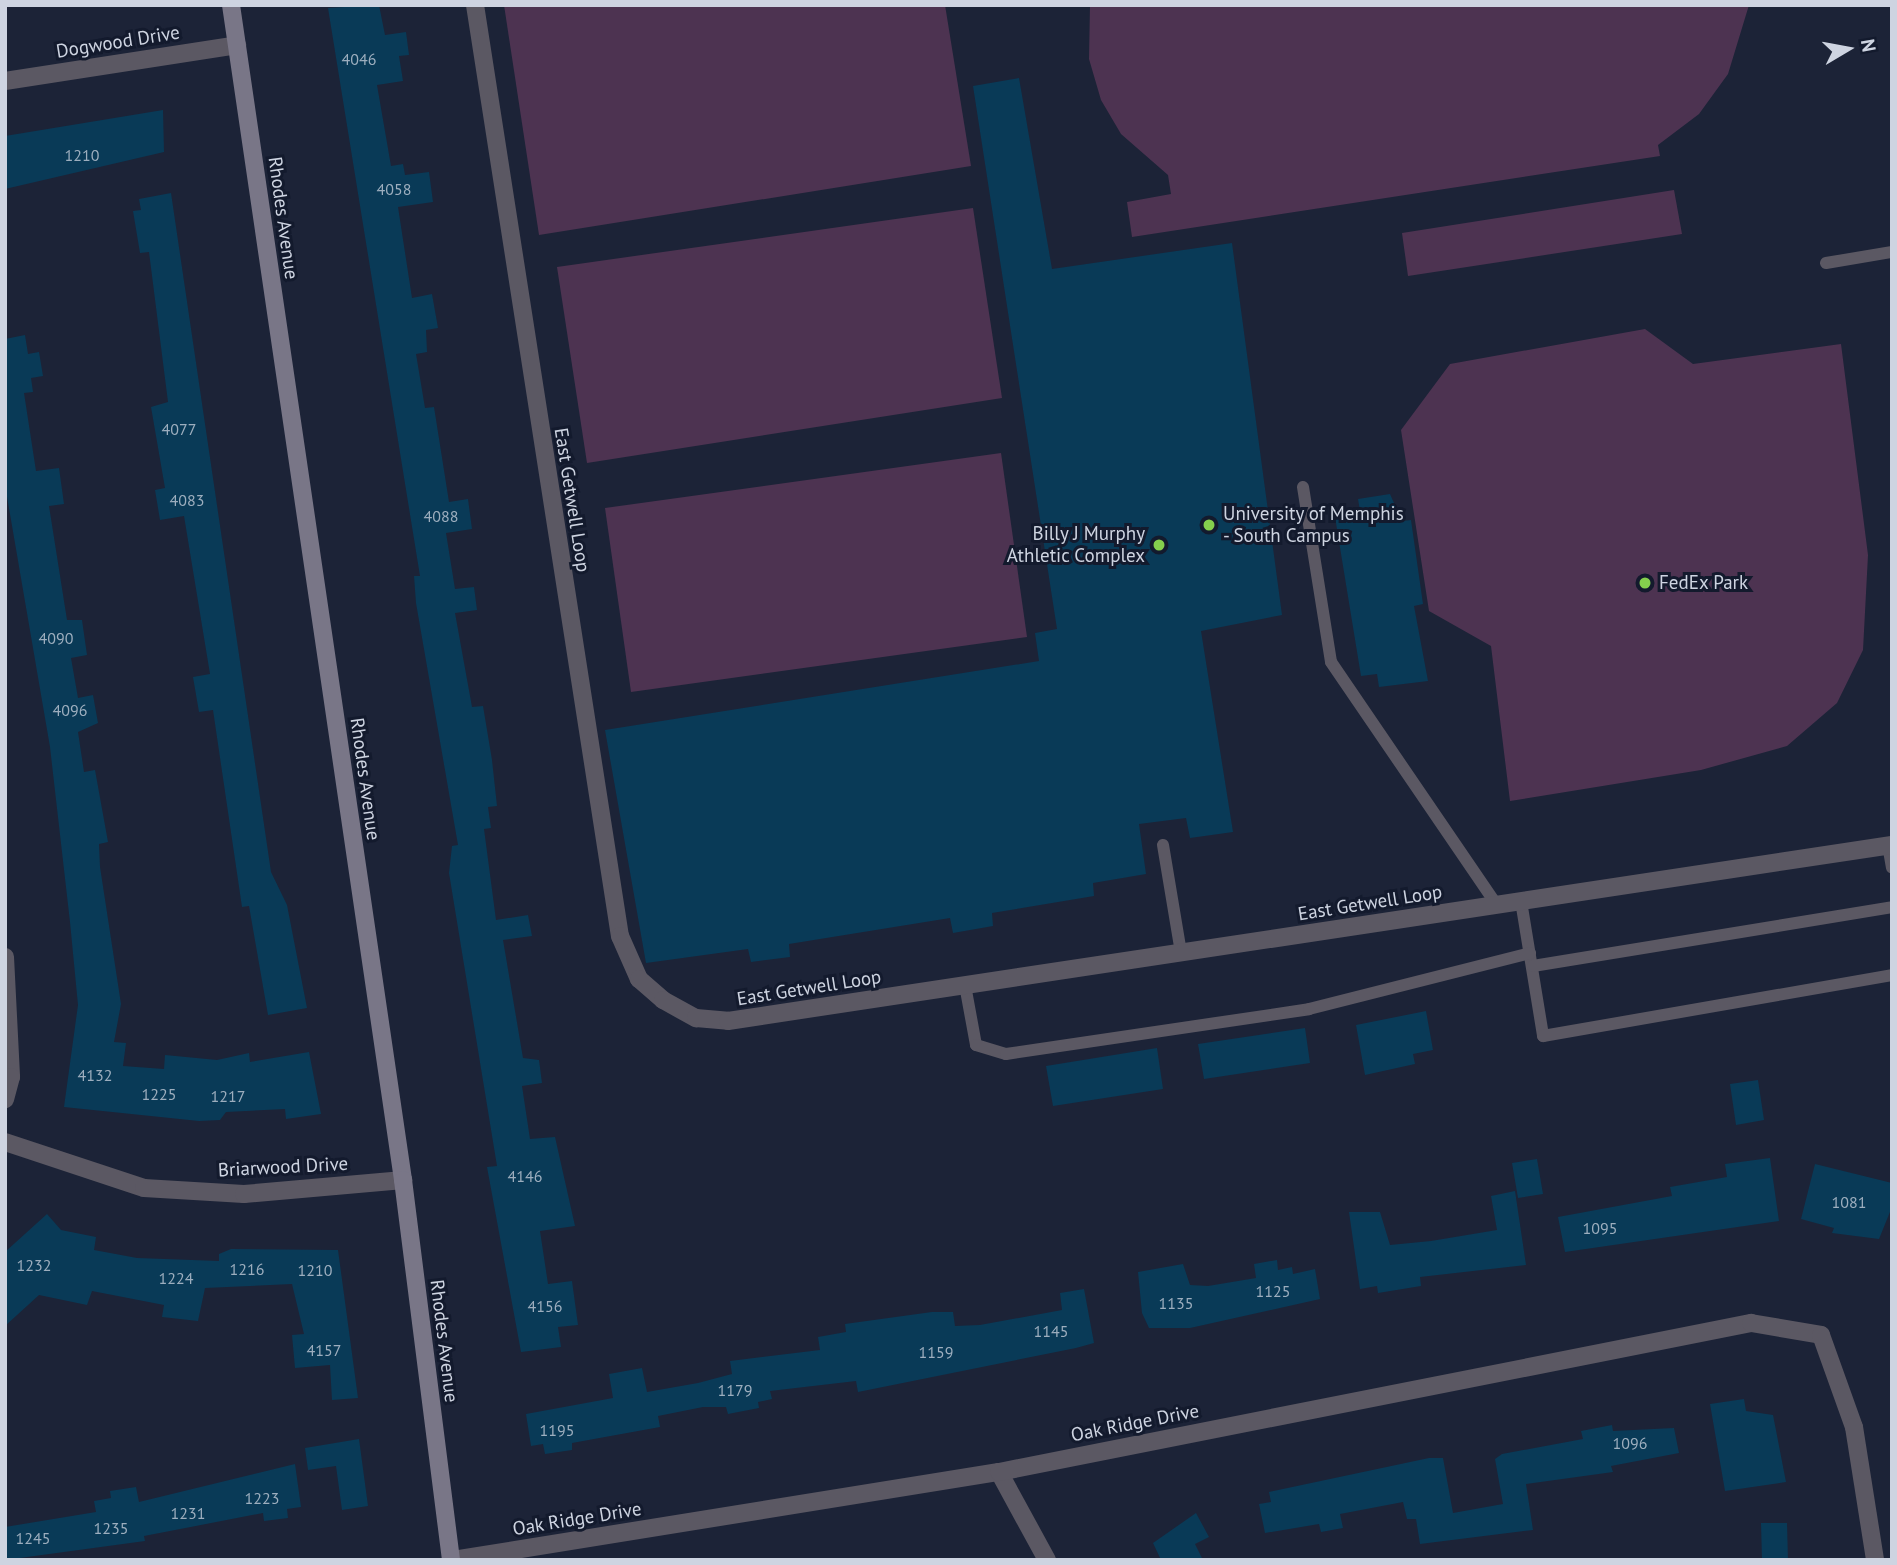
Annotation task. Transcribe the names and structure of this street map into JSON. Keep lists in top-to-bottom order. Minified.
{"streets":{"main road":["Rhodes Avenue"],"street":["Dogwood Drive","East Getwell Loop","Briarwood Drive","Oak Ridge Drive"]},"crossings":[["Dogwood Drive","Rhodes Avenue"],["Rhodes Avenue","Briarwood Drive"],["Rhodes Avenue","Oak Ridge Drive"]],"places":["University of Memphis - South Campus","Billy J Murphy Athletic Complex","FedEx Park"],"house_numbers":["4046","1210","4058","4077","4083","4088","4090","4096","4132","1225","1217","4146","1081","1095","1232","1216","1210","1224","1125","1135","4156","1145","4157","1159","1179","1195","1096","1223","1231","1235","1245"],"north":"right"}
